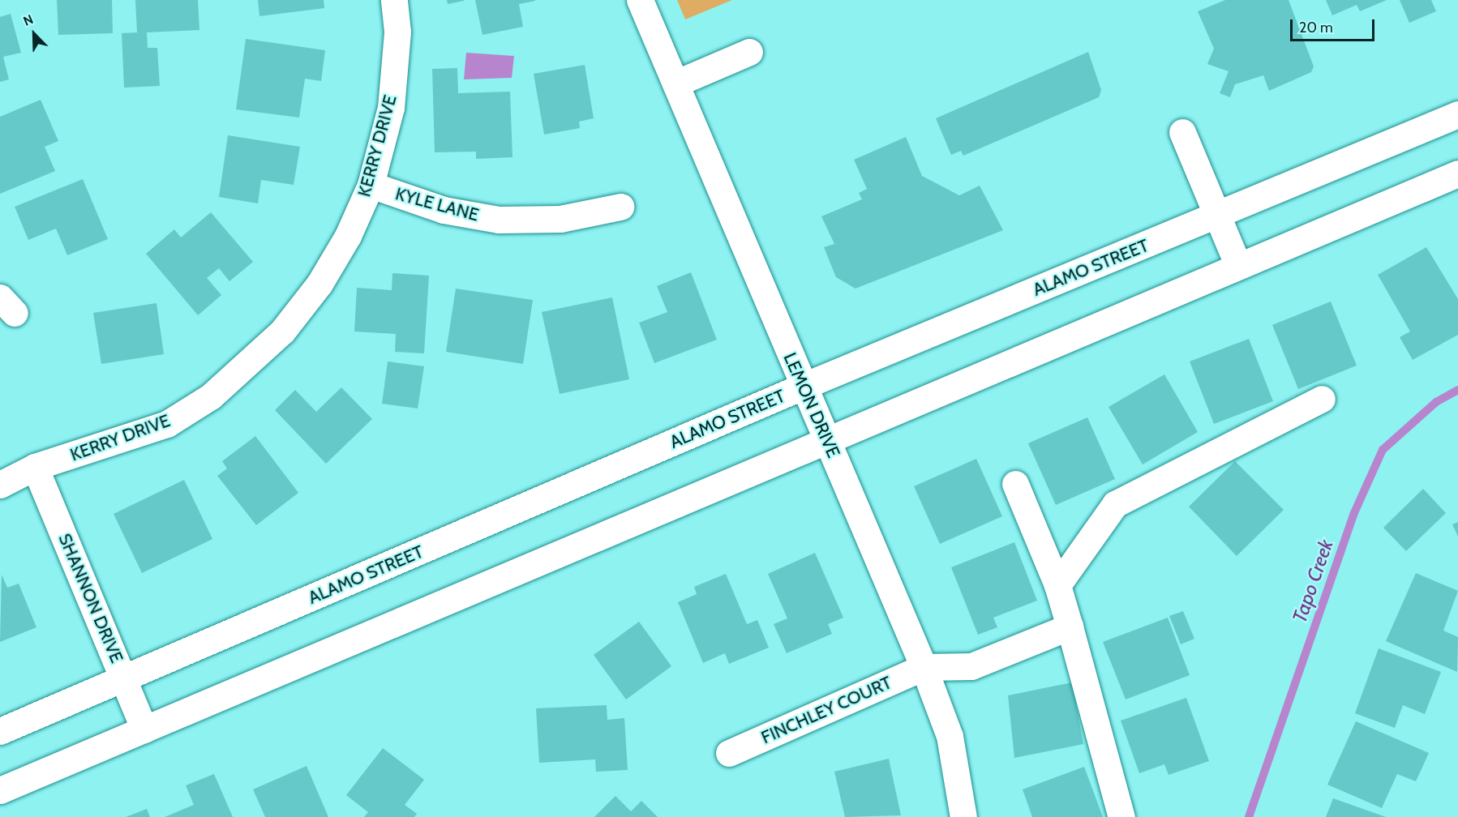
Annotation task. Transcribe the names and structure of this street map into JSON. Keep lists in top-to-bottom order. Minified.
{"streets":{"main road":["KERRY DRIVE","KYLE LANE","ALAMO STREET","LEMON DRIVE","SHANNON DRIVE","FINCHLEY COURT"]},"crossings":[["KERRY DRIVE","KYLE LANE"],["KERRY DRIVE","SHANNON DRIVE"],["ALAMO STREET","LEMON DRIVE"],["ALAMO STREET","SHANNON DRIVE"],["LEMON DRIVE","FINCHLEY COURT"]],"water":["Tapo Creek"],"scale_bar":"20 m","north":"top left"}
